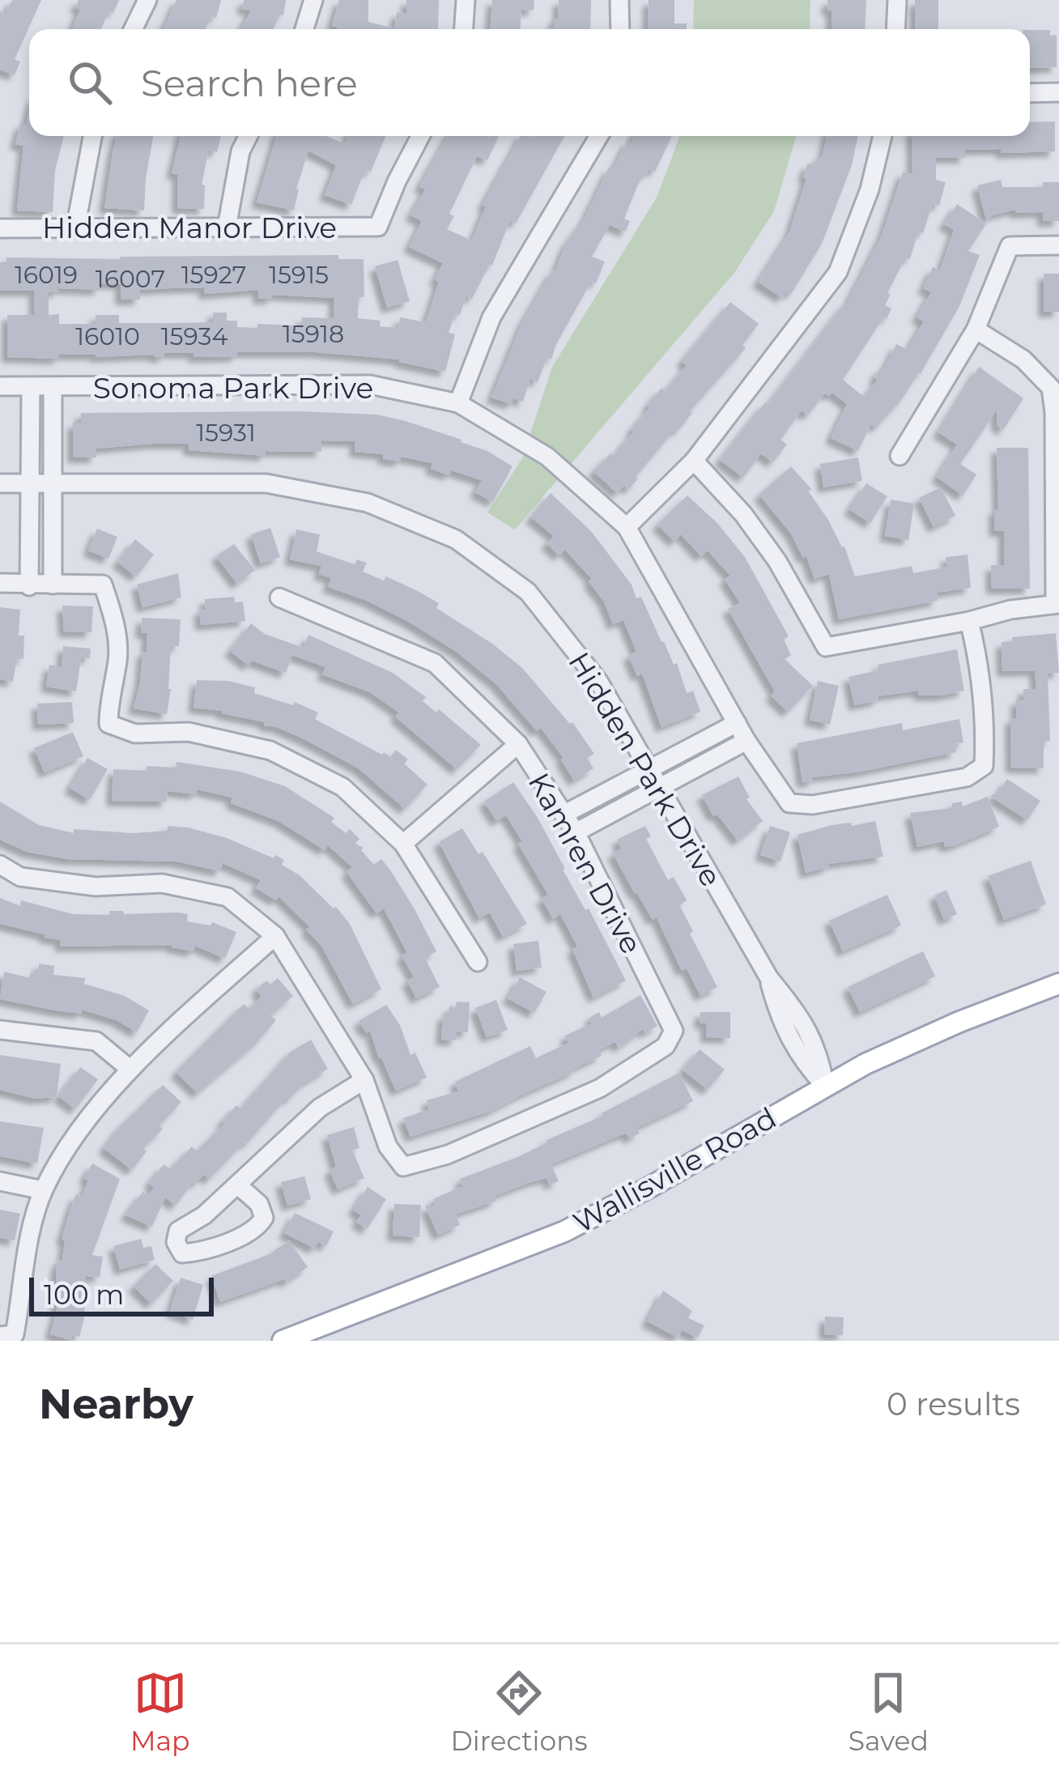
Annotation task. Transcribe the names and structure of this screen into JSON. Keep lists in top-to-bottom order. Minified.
{"streets":{"main road":["Wallisville Road"],"street":["Hidden Manor Drive","Sonoma Park Drive","Hidden Park Drive","Kamren Drive"]},"crossings":[["Hidden Park Drive","Wallisville Road"]],"house_numbers":["16019","15927","15915","16007","15918","16010","15934","15931"],"scale_bar":"100 m","page":{"search":"Search here","scale":"100 m","heading":["Nearby","0 results"],"nav":["Map","Directions","Saved"]}}
